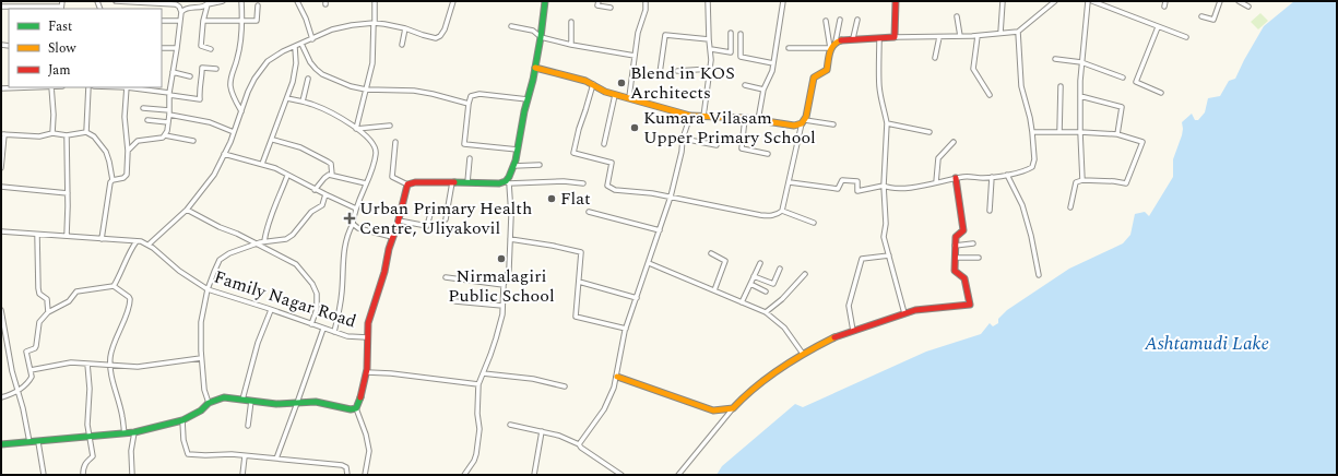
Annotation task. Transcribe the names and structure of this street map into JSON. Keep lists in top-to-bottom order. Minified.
{"streets":{"street":["Family Nagar Road"]},"water":["Ashtamudi Lake"],"places":{"other":["Blend in KOS Architects","Kumara Vilasam Upper Primary School","Flat","Nirmalagiri Public School"],"health":["Urban Primary Health Centre, Uliyakovil"]},"legend":["Fast","Slow","Jam"]}
